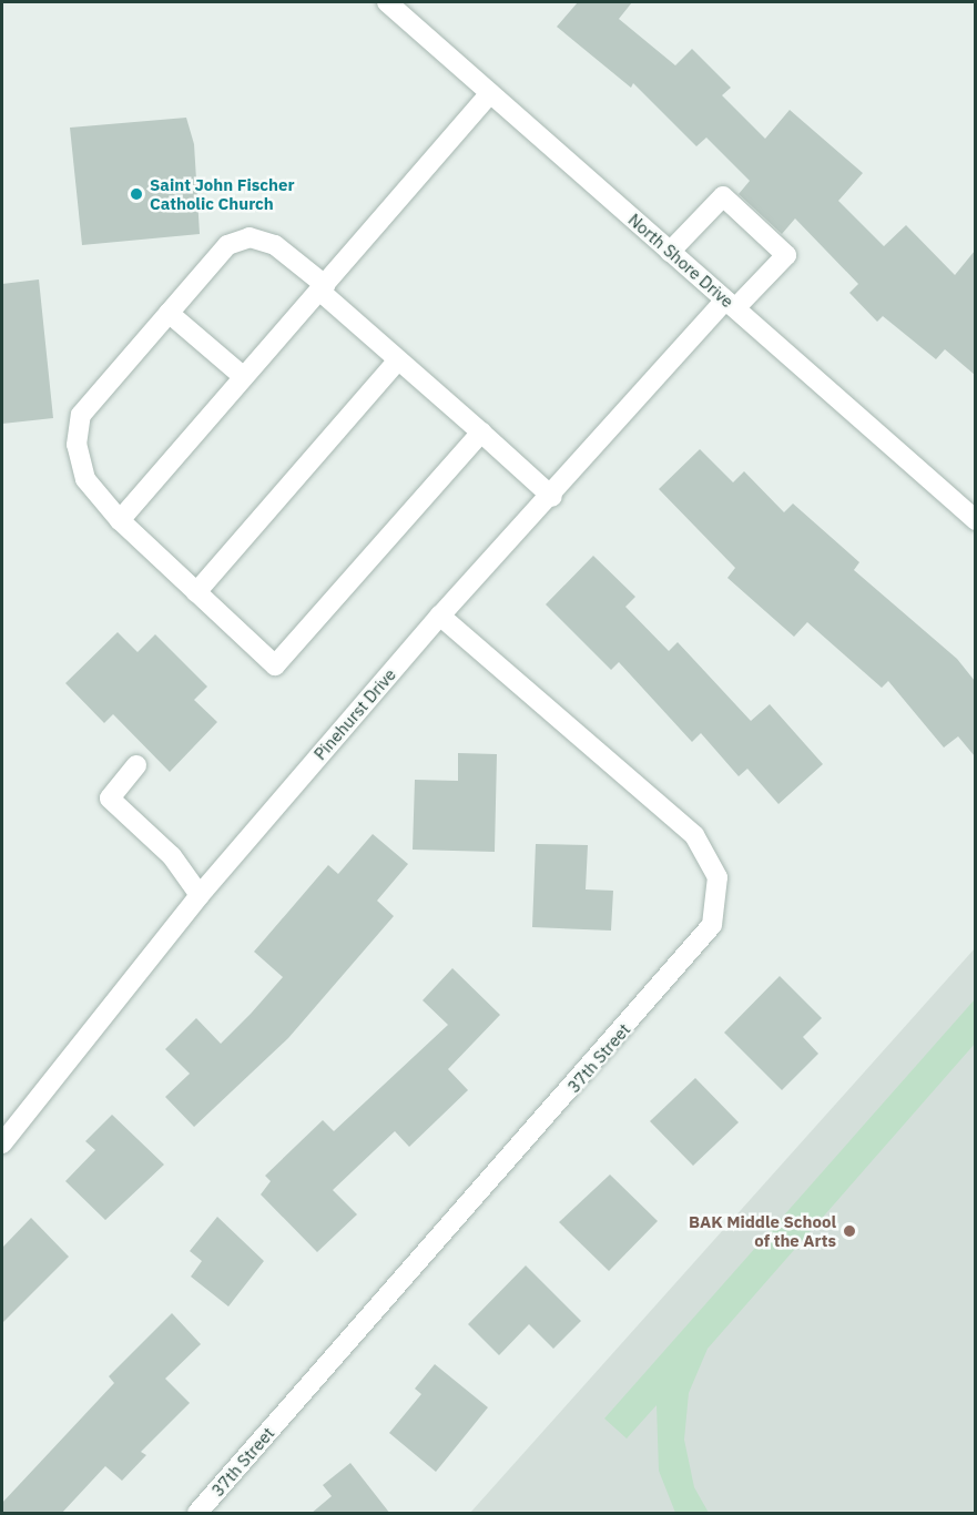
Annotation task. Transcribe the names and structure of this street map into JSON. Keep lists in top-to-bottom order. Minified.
{"streets":{"street":["North Shore Drive","Pinehurst Drive","37th Street"]},"crossings":[["North Shore Drive","Pinehurst Drive"],["Pinehurst Drive","37th Street"]],"places":["Saint John Fischer Catholic Church","BAK Middle School of the Arts"]}
